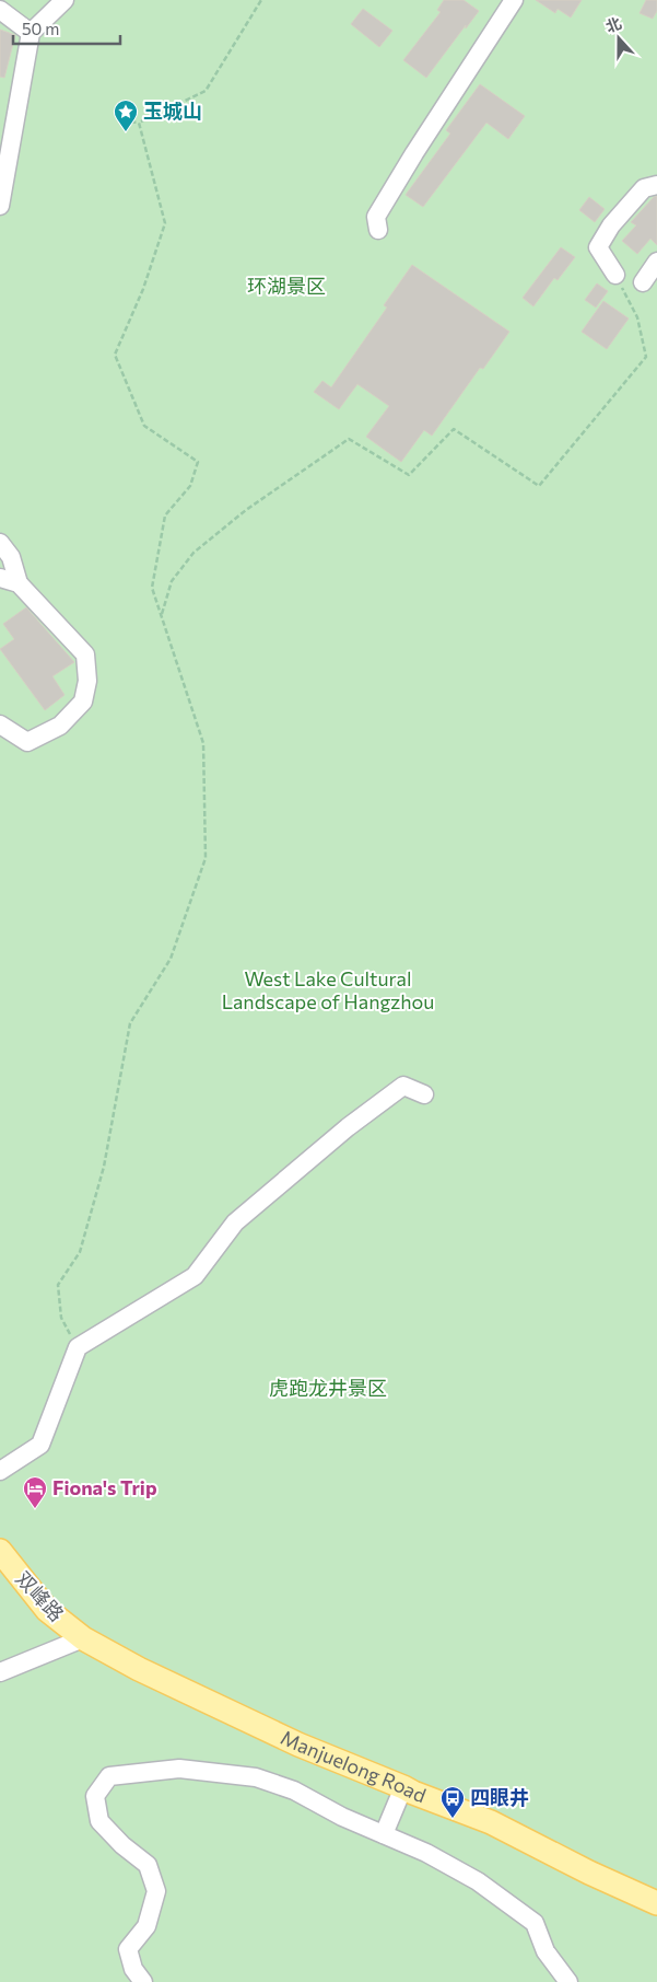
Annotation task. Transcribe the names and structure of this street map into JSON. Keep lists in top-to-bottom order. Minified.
{"streets":{"main road":["双峰路","Manjuelong Road"]},"crossings":[["双峰路","Manjuelong Road"]],"parks":["环湖景区","West Lake Cultural Landscape of Hangzhou","虎跑龙井景区"],"places":{"place":["玉城山"],"hotel":["Fiona's Trip"],"bus stop":["四眼井"]},"scale_bar":"50 m","north":"top"}
